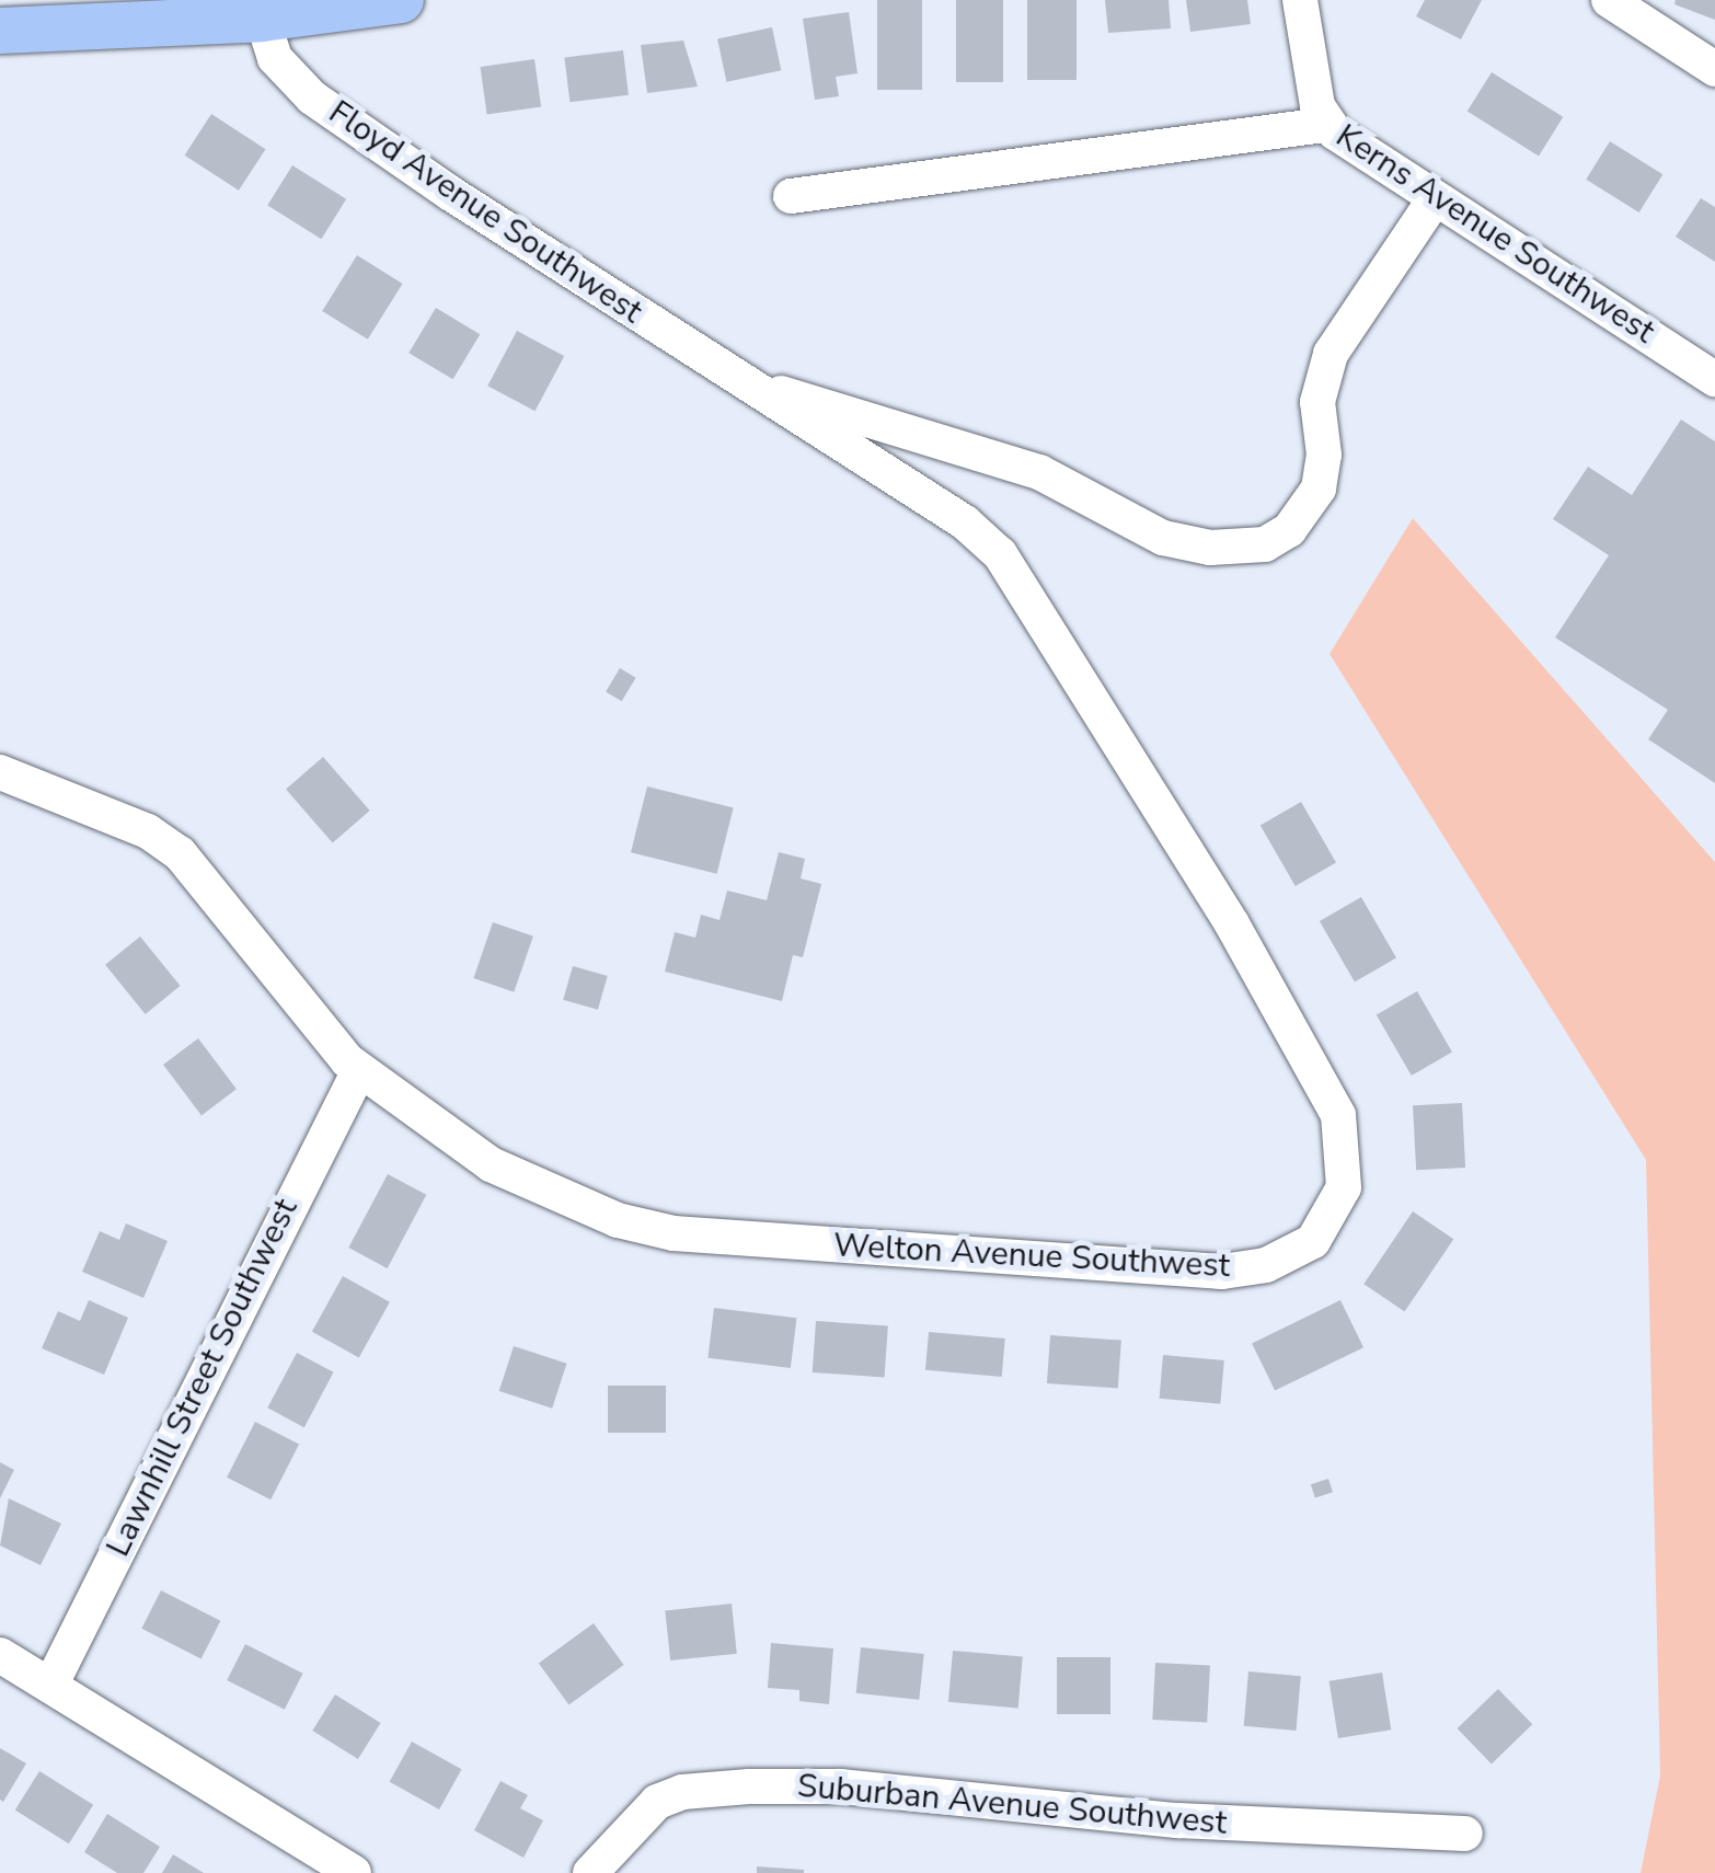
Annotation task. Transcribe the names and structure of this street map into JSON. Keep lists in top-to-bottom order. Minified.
{"streets":{"street":["Floyd Avenue Southwest","Kerns Avenue Southwest","Welton Avenue Southwest","Lawnhill Street Southwest","Suburban Avenue Southwest"]},"crossings":[["Floyd Avenue Southwest","Welton Avenue Southwest"],["Welton Avenue Southwest","Lawnhill Street Southwest"]]}
